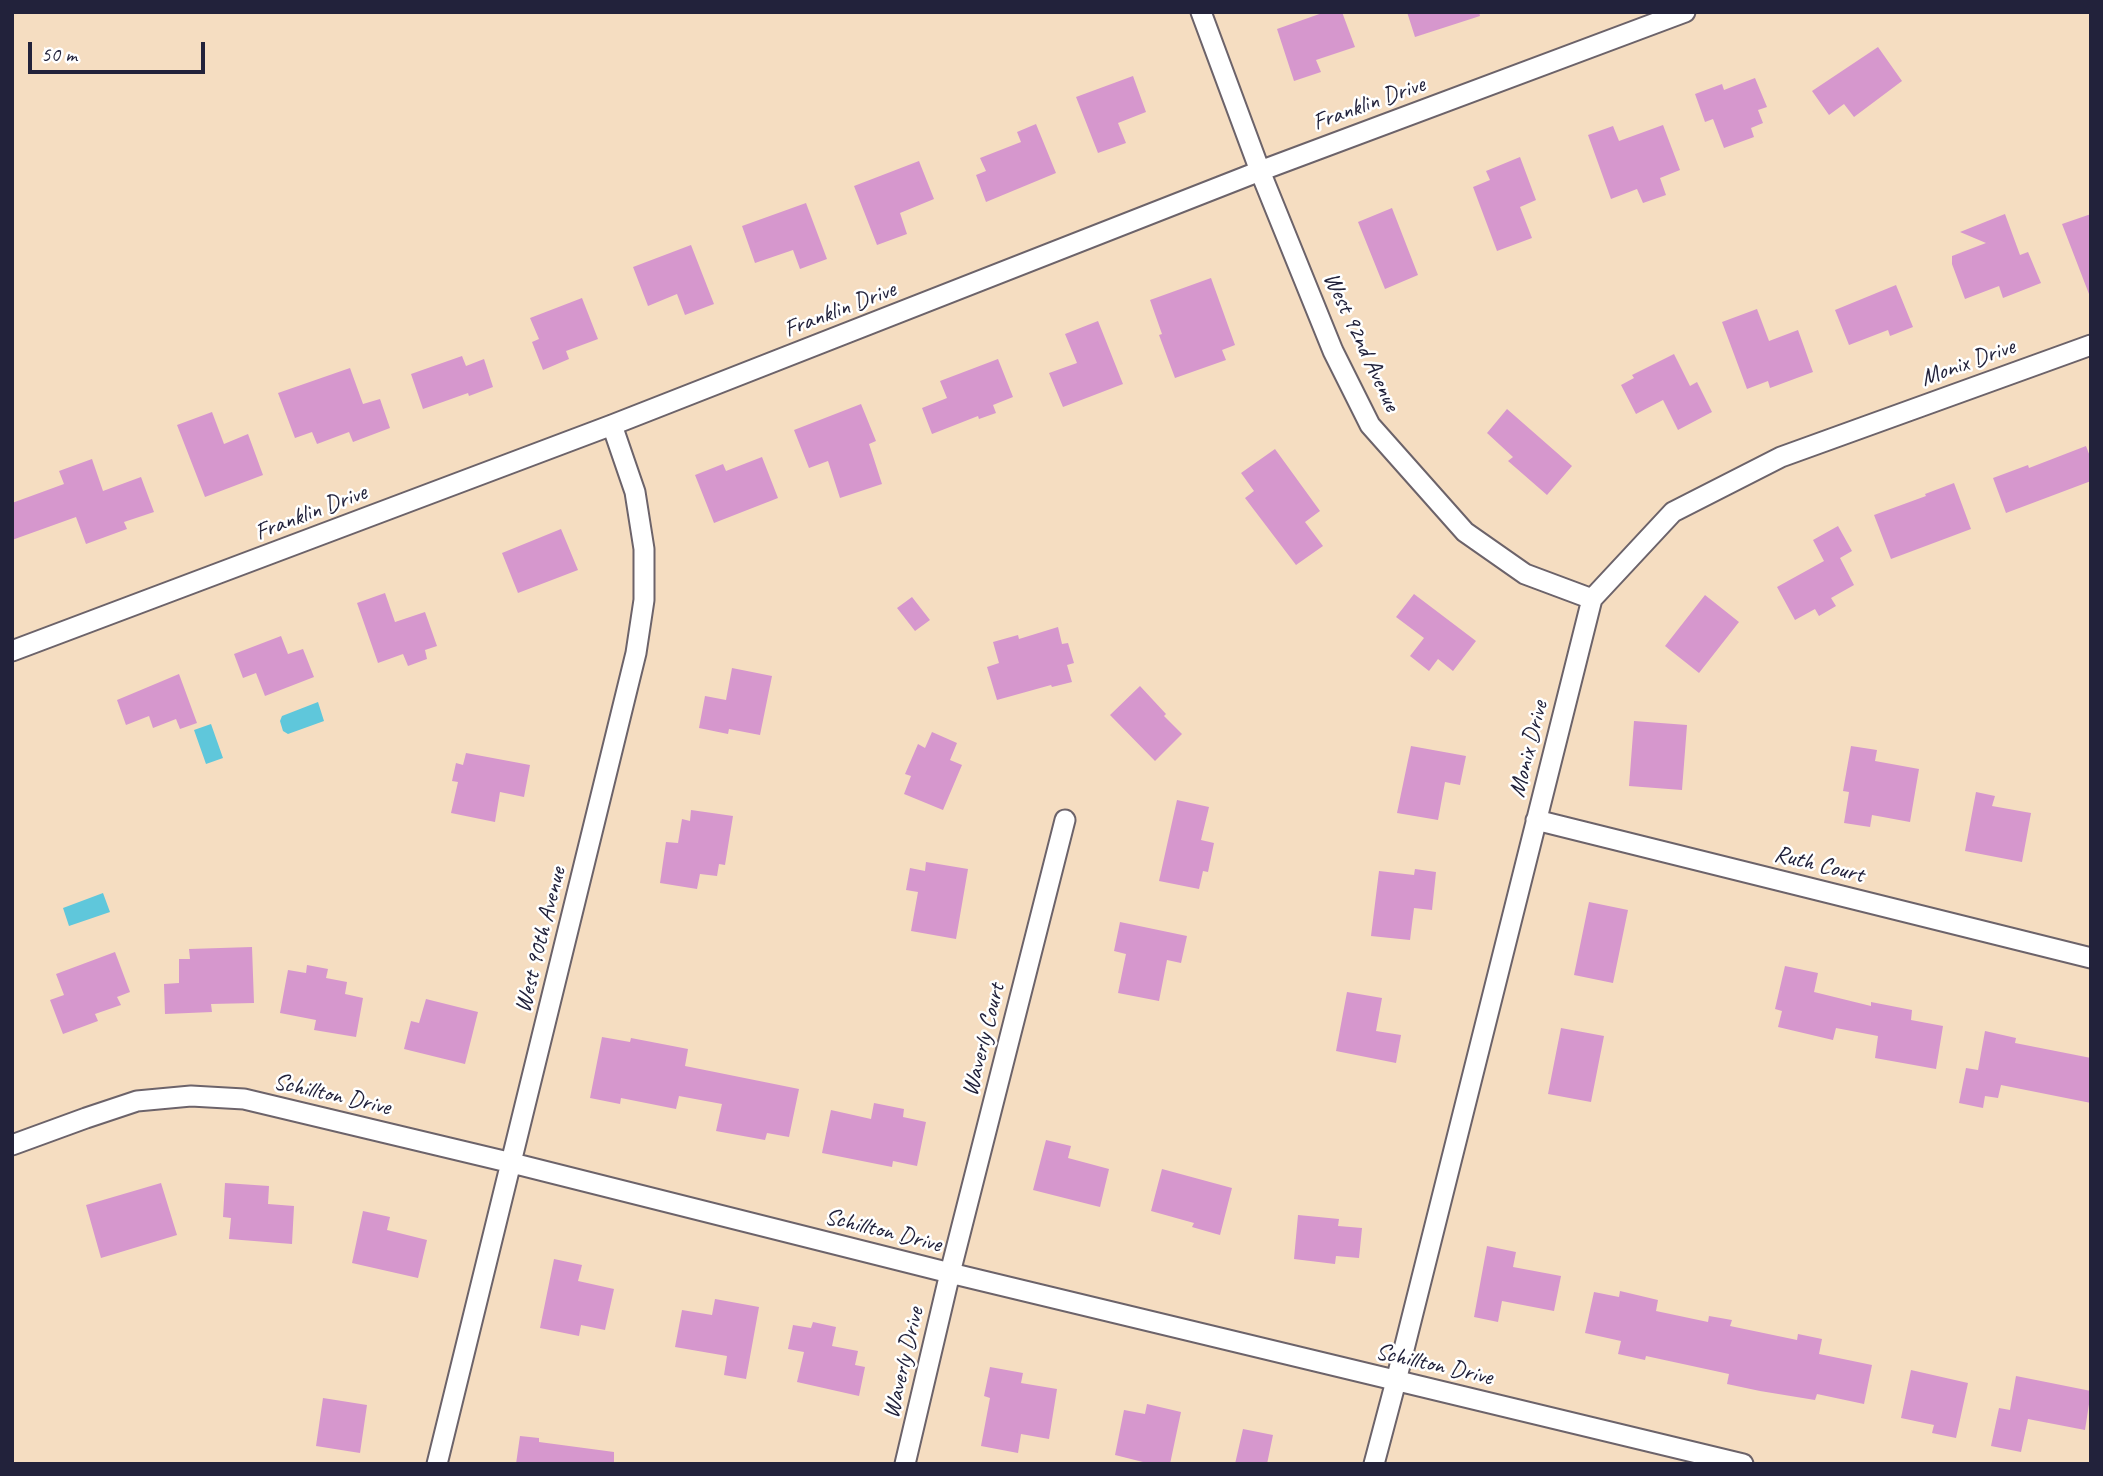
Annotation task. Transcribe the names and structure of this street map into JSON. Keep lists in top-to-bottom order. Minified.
{"streets":{"street":["Franklin Drive","West 92nd Avenue","Monix Drive","Ruth Court","West 90th Avenue","Waverly Court","Schillton Drive","Waverly Drive"]},"crossings":[["Franklin Drive","West 92nd Avenue"],["Franklin Drive","West 90th Avenue"],["West 92nd Avenue","Monix Drive"],["Monix Drive","Ruth Court"],["Monix Drive","Schillton Drive"],["West 90th Avenue","Schillton Drive"],["Waverly Court","Schillton Drive"],["Waverly Court","Waverly Drive"],["Schillton Drive","Waverly Drive"]],"scale_bar":"50 m"}
